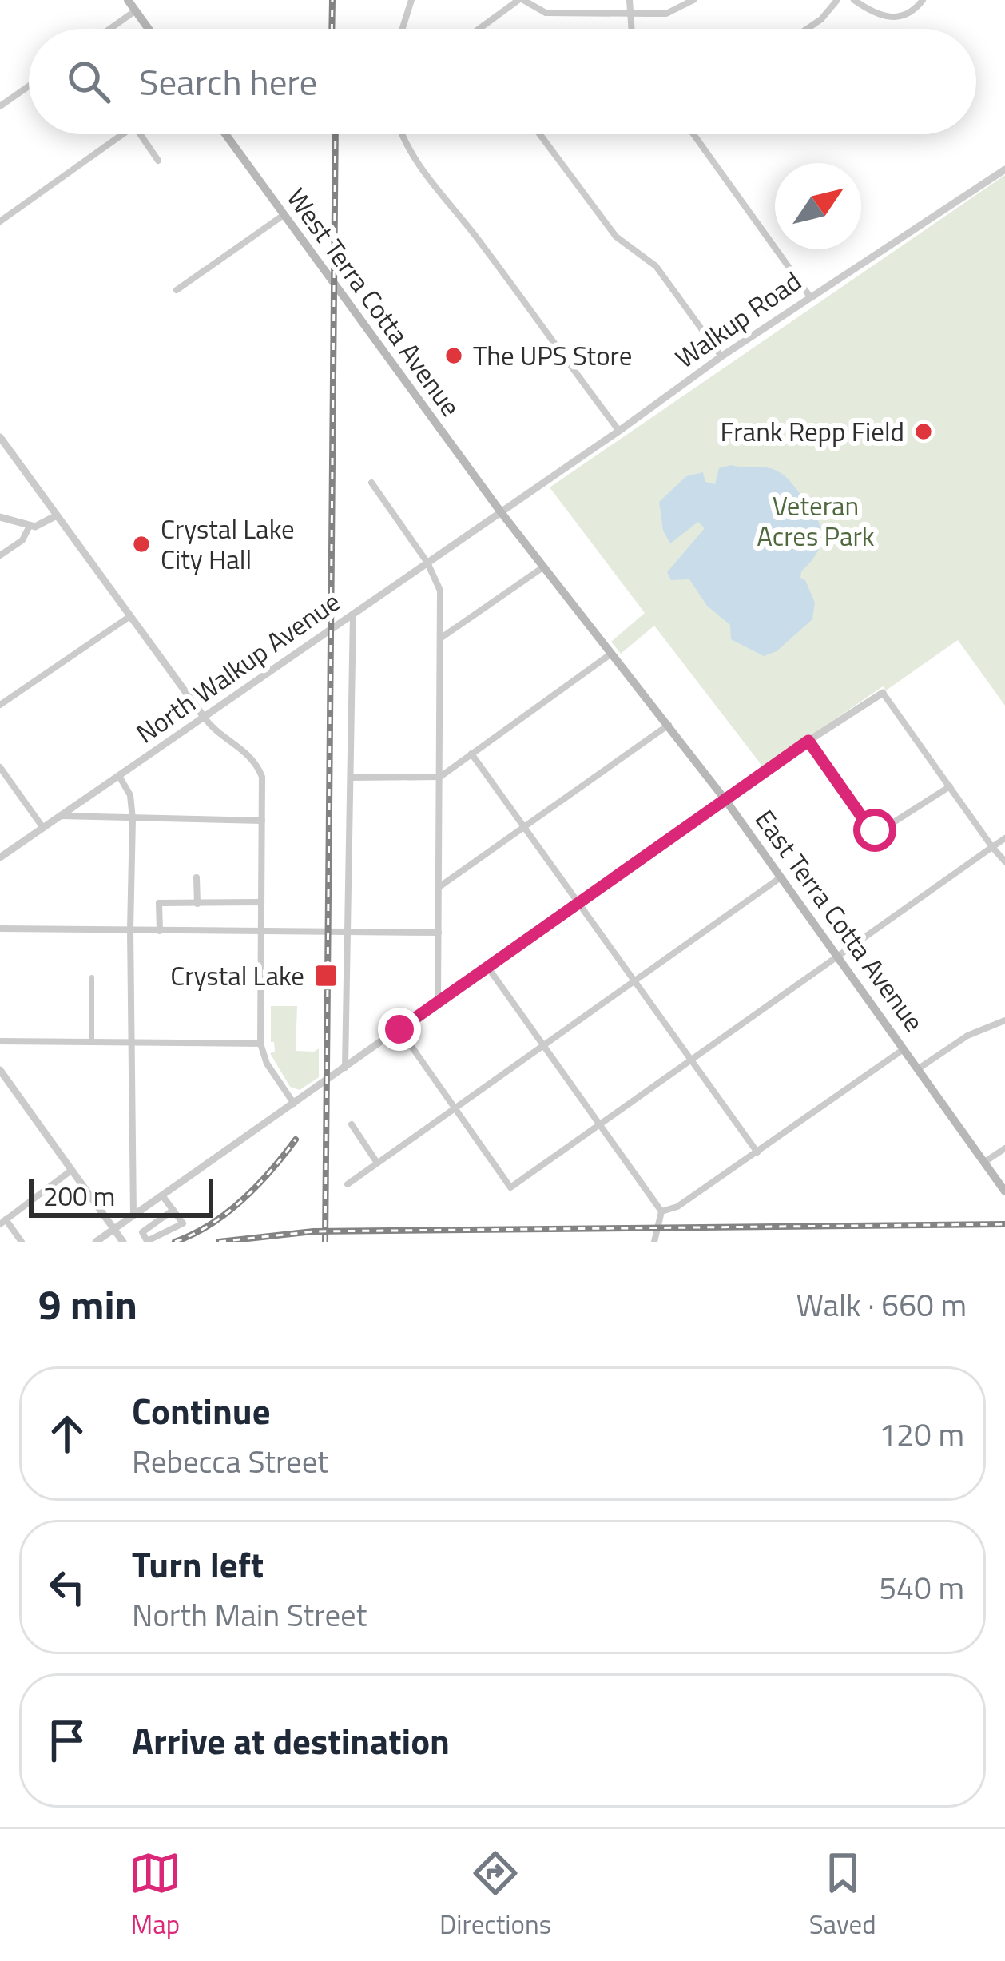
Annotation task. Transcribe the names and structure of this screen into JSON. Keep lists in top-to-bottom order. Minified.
{"streets":{"main road":["West Terra Cotta Avenue","East Terra Cotta Avenue"],"street":["Walkup Road","North Walkup Avenue"]},"crossings":[["West Terra Cotta Avenue","Walkup Road"],["West Terra Cotta Avenue","North Walkup Avenue"],["West Terra Cotta Avenue","East Terra Cotta Avenue"],["Walkup Road","North Walkup Avenue"],["Walkup Road","East Terra Cotta Avenue"],["North Walkup Avenue","East Terra Cotta Avenue"]],"parks":["Veteran Acres Park"],"places":{"other":["The UPS Store","Frank Repp Field","Crystal Lake City Hall"],"transit":["Crystal Lake"]},"scale_bar":"200 m","north":"top right","page":{"search":"Search here","scale":"200 m","heading":["9 min","Walk · 660 m"],"list":[["Continue","Rebecca Street","120 m"],["Turn left","North Main Street","540 m"],"Arrive at destination"],"nav":["Map","Directions","Saved"]}}
